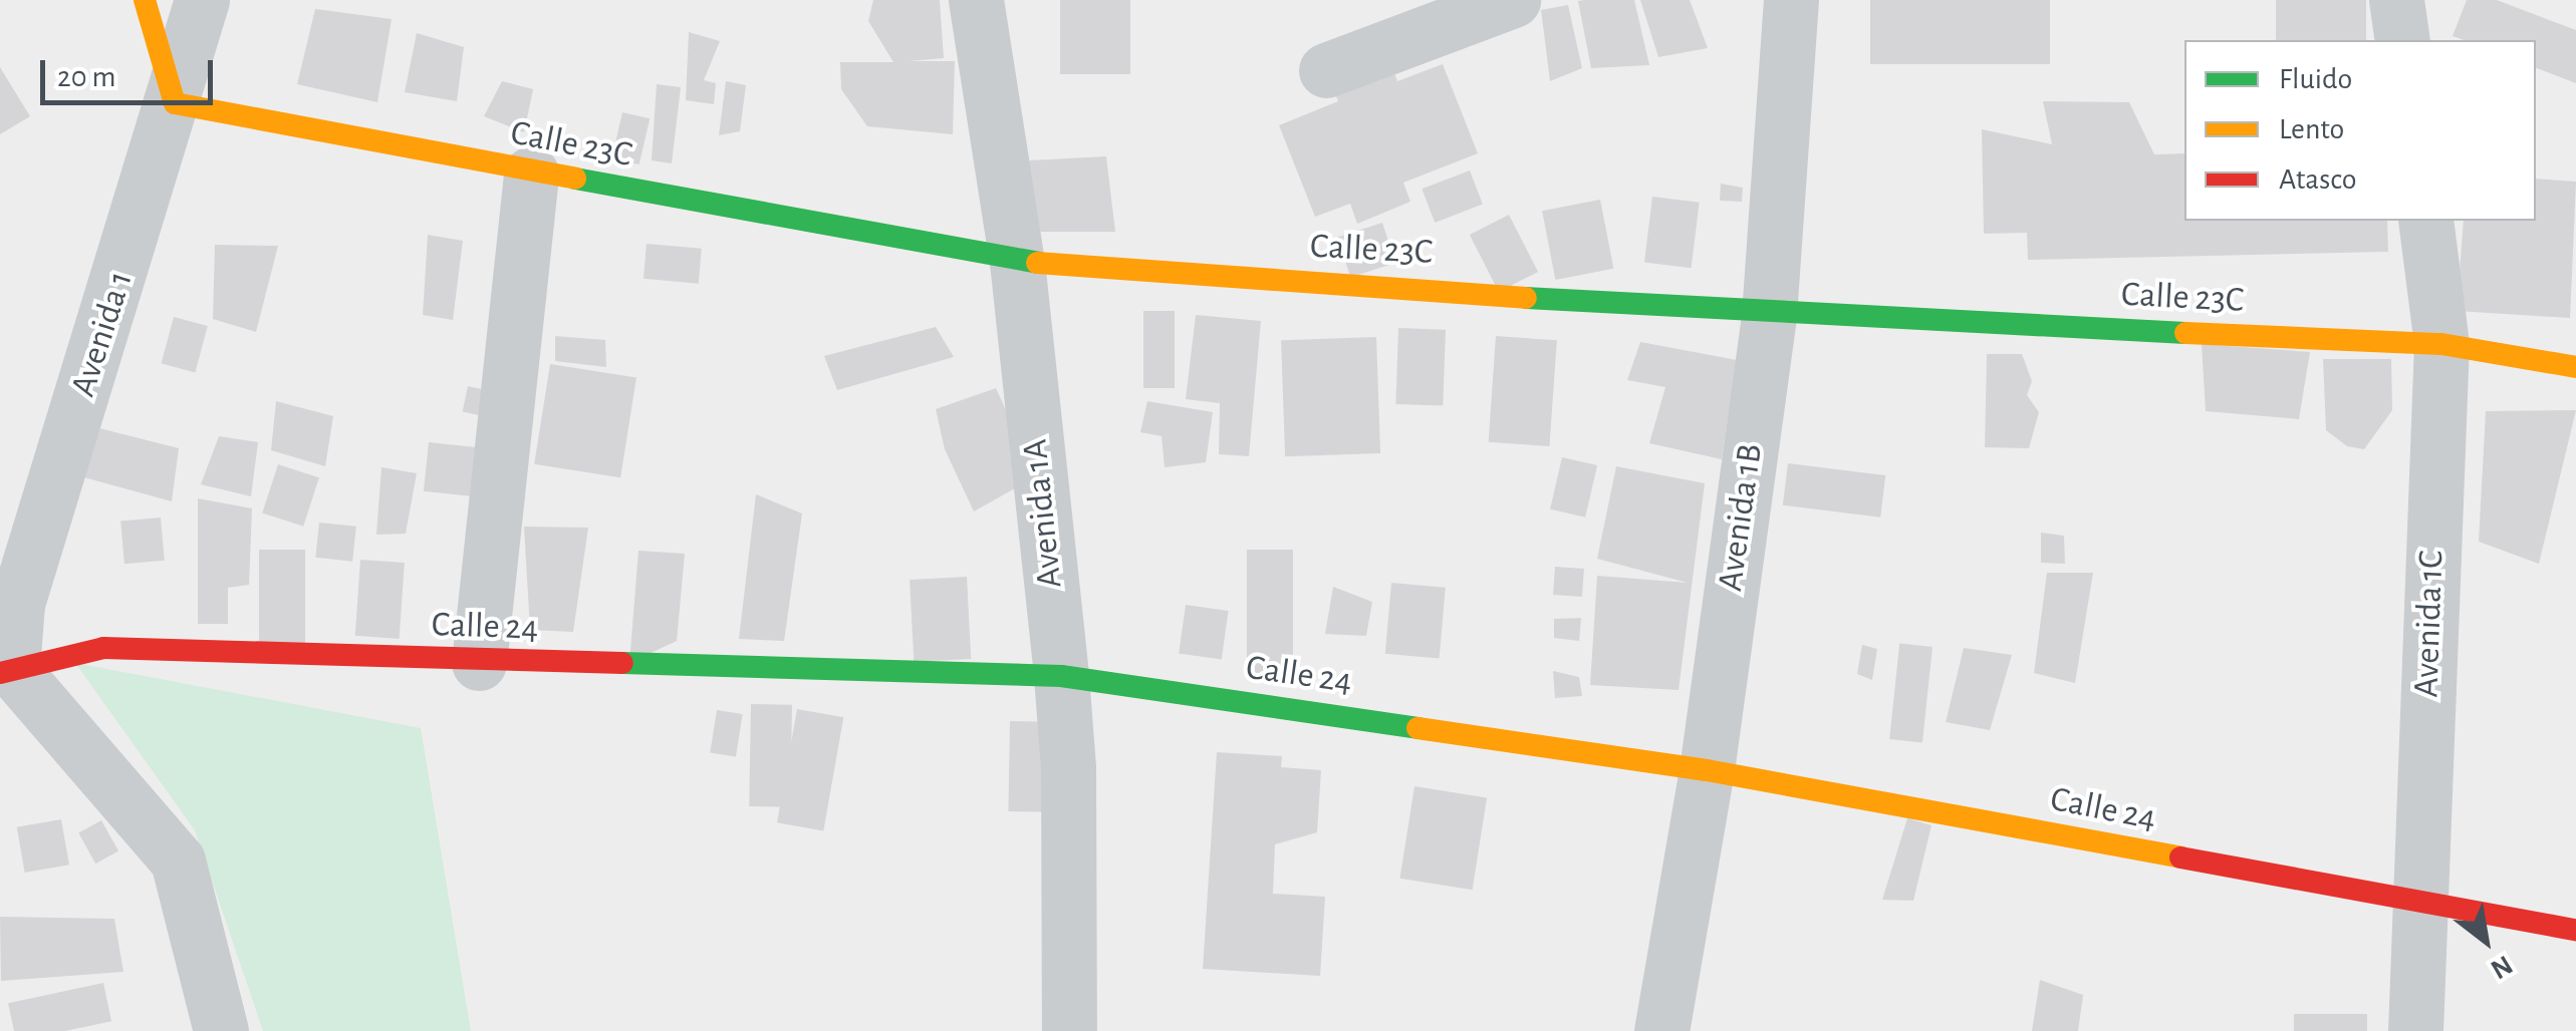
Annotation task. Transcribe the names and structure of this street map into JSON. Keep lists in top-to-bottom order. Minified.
{"streets":{"street":["Calle 23C","Avenida 1","Avenida 1A","Avenida 1B","Avenida 1C","Calle 24"]},"crossings":[["Calle 23C","Avenida 1"],["Calle 23C","Avenida 1A"],["Calle 23C","Avenida 1B"],["Calle 23C","Avenida 1C"],["Avenida 1","Calle 24"],["Avenida 1A","Calle 24"],["Avenida 1B","Calle 24"],["Avenida 1C","Calle 24"]],"legend":["Fluido","Lento","Atasco"],"scale_bar":"20 m","north":"bottom right"}
